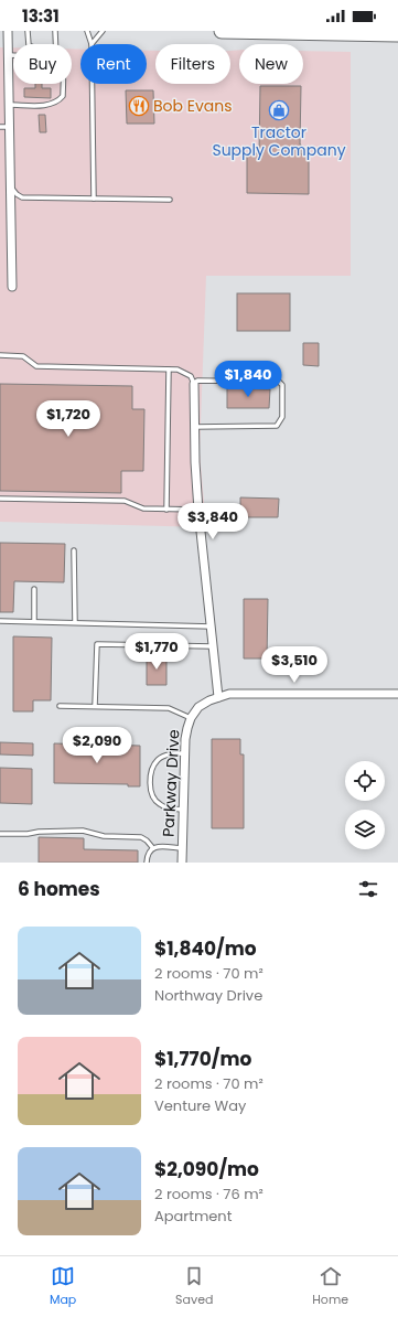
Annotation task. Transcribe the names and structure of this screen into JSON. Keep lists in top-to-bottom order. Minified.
{"streets":{"street":["Parkway Drive"]},"places":{"restaurant":["Bob Evans"],"shop":["Tractor Supply Company"]},"page":{"status":"13:31","chip":["Buy","Rent","Filters","New"],"price":["$1,840","$1,720","$3,840","$1,770","$3,510","$2,090"],"heading":"6 homes","list":[{"name":"$1,840/mo","note":"2 rooms · 70 m² · Northway Drive"},{"name":"$1,770/mo","note":"2 rooms · 70 m² · Venture Way"},{"name":"$2,090/mo","note":"2 rooms · 76 m² · Apartment"}],"tabs":["Map","Saved","Home"]}}
